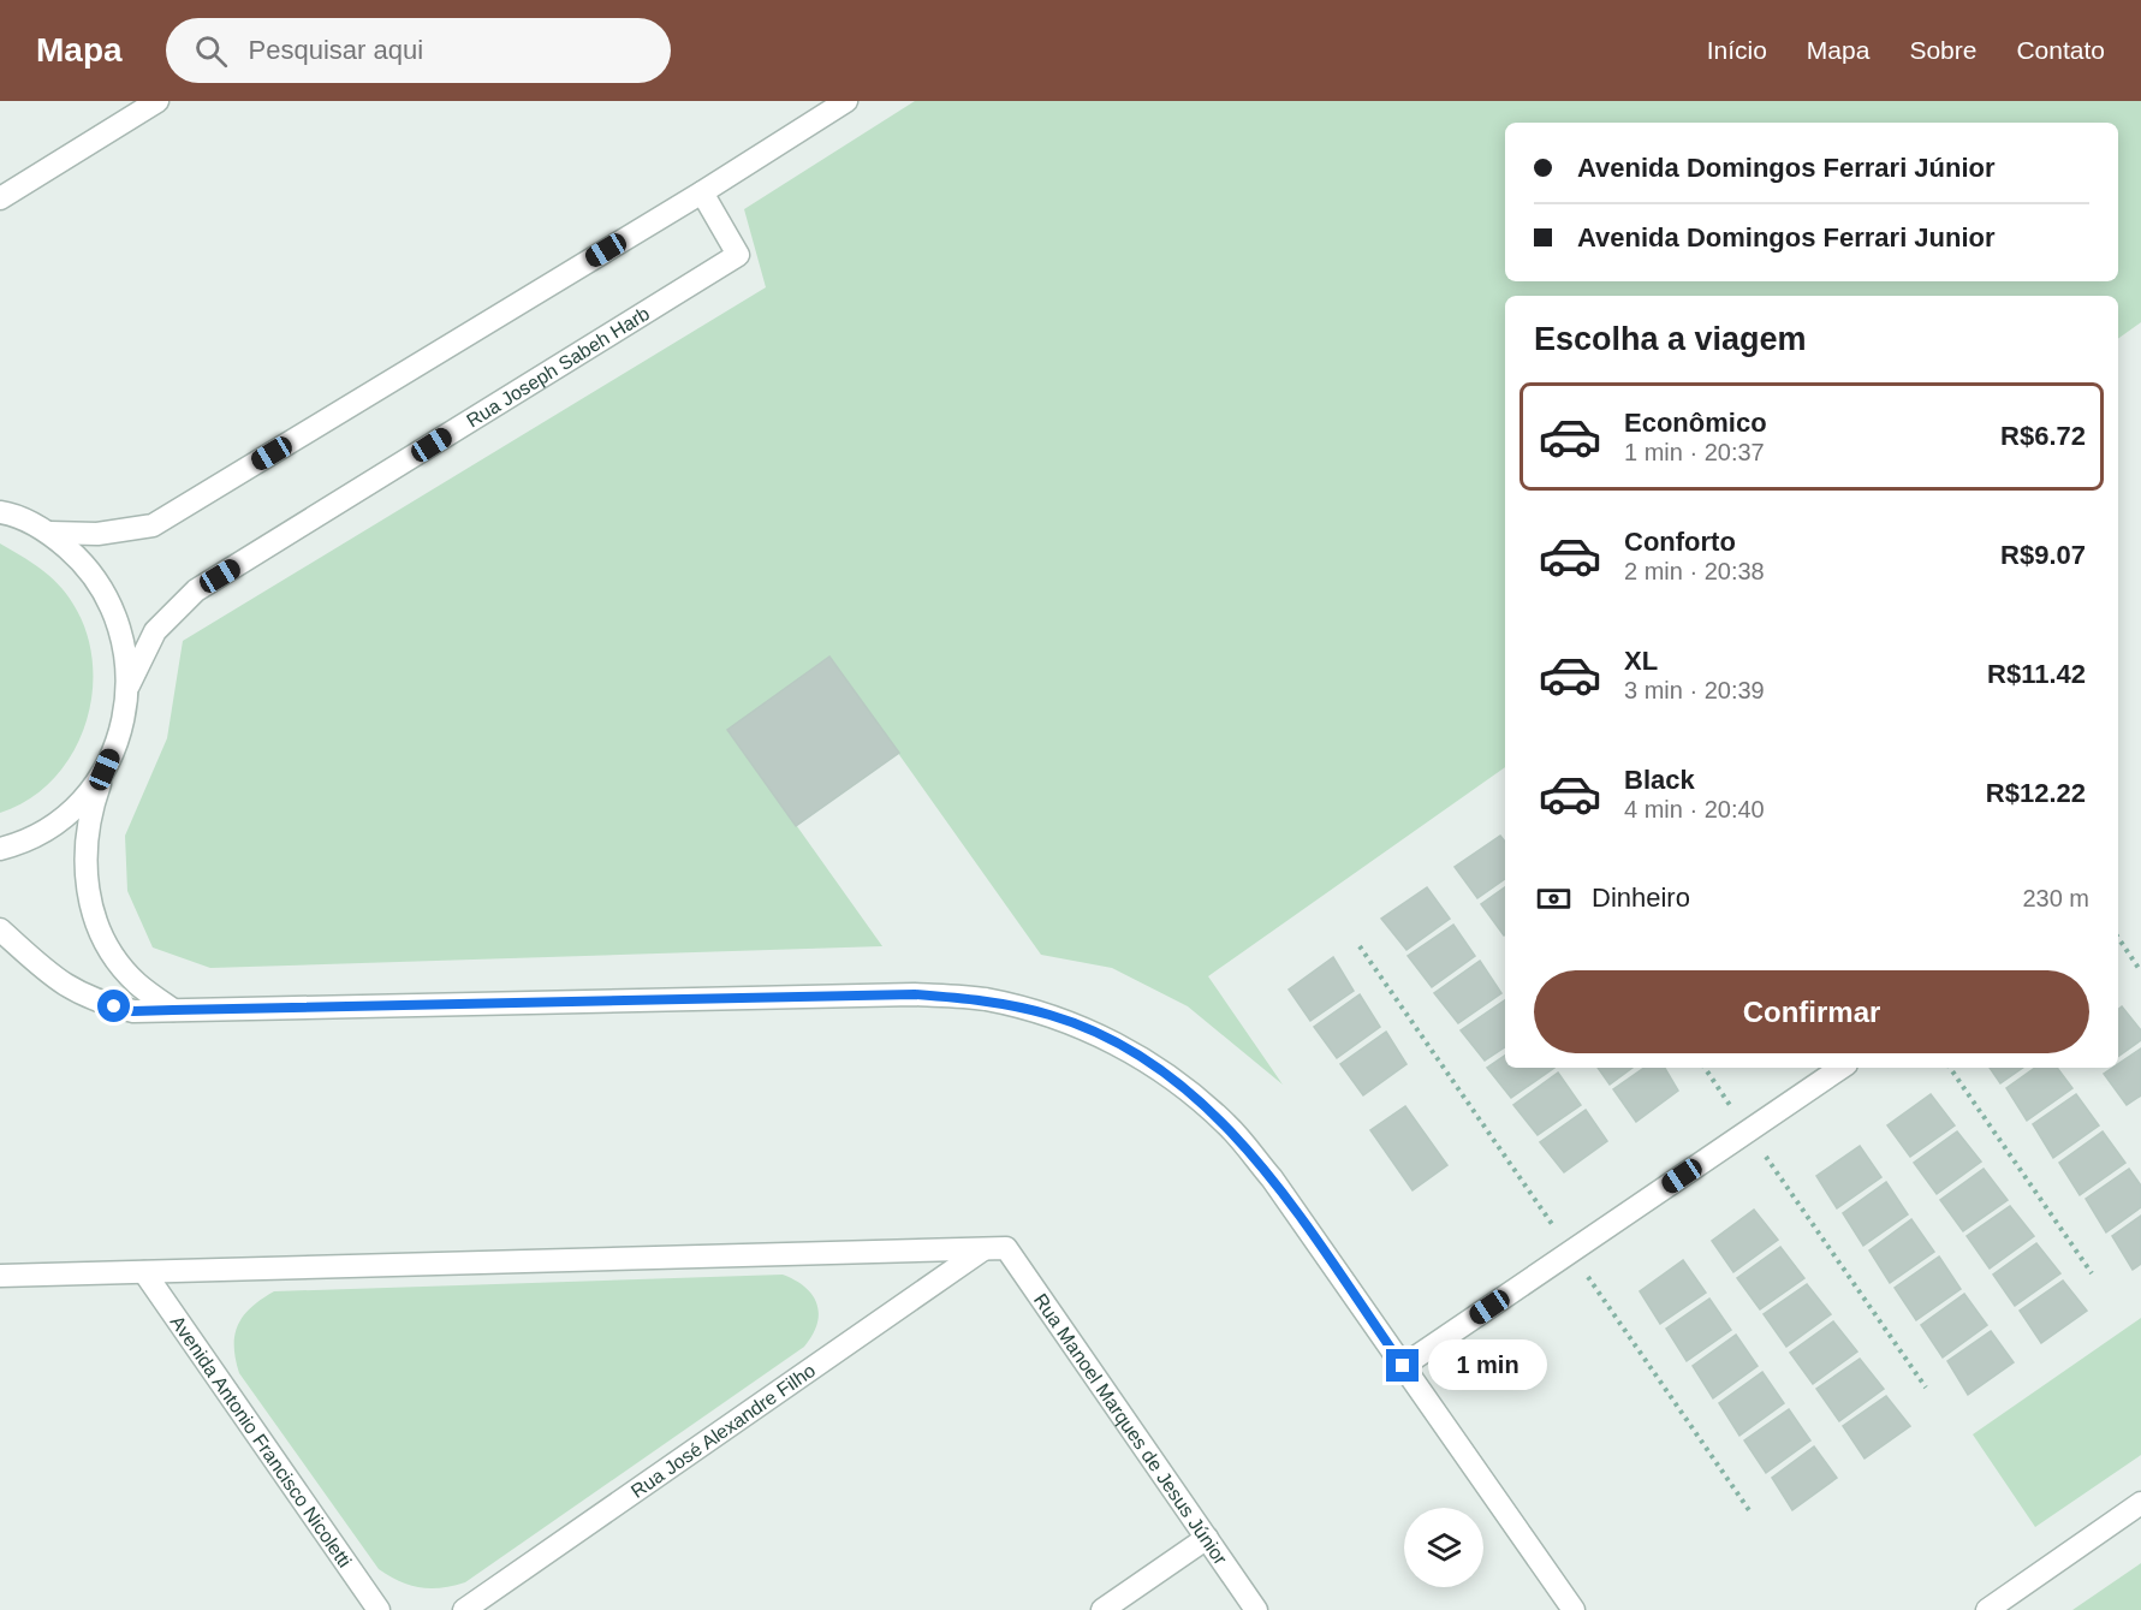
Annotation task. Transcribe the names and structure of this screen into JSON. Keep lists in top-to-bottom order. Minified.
{"streets":{"street":["Rua Joseph Sabeh Harb","Rua José Alexandre Filho","Rua Manoel Marques de Jesus Júnior","Avenida Antonio Francisco Nicoletti"]},"crossings":[["Rua José Alexandre Filho","Rua Manoel Marques de Jesus Júnior"]],"page":{"header":"Mapa","search":"Pesquisar aqui","nav":["Início","Mapa","Sobre","Contato"],"banner":["Avenida Domingos Ferrari Júnior","Avenida Domingos Ferrari Junior"],"heading":"Escolha a viagem","list":[{"name":"Econômico","note":"1 min · 20:37","value":"R$6.72"},{"name":"Conforto","note":"2 min · 20:38","value":"R$9.07"},{"name":"XL","note":"3 min · 20:39","value":"R$11.42"},{"name":"Black","note":"4 min · 20:40","value":"R$12.22"}],"pay":["Dinheiro","230 m"],"buttons":"Confirmar","bubble":"1 min"}}
